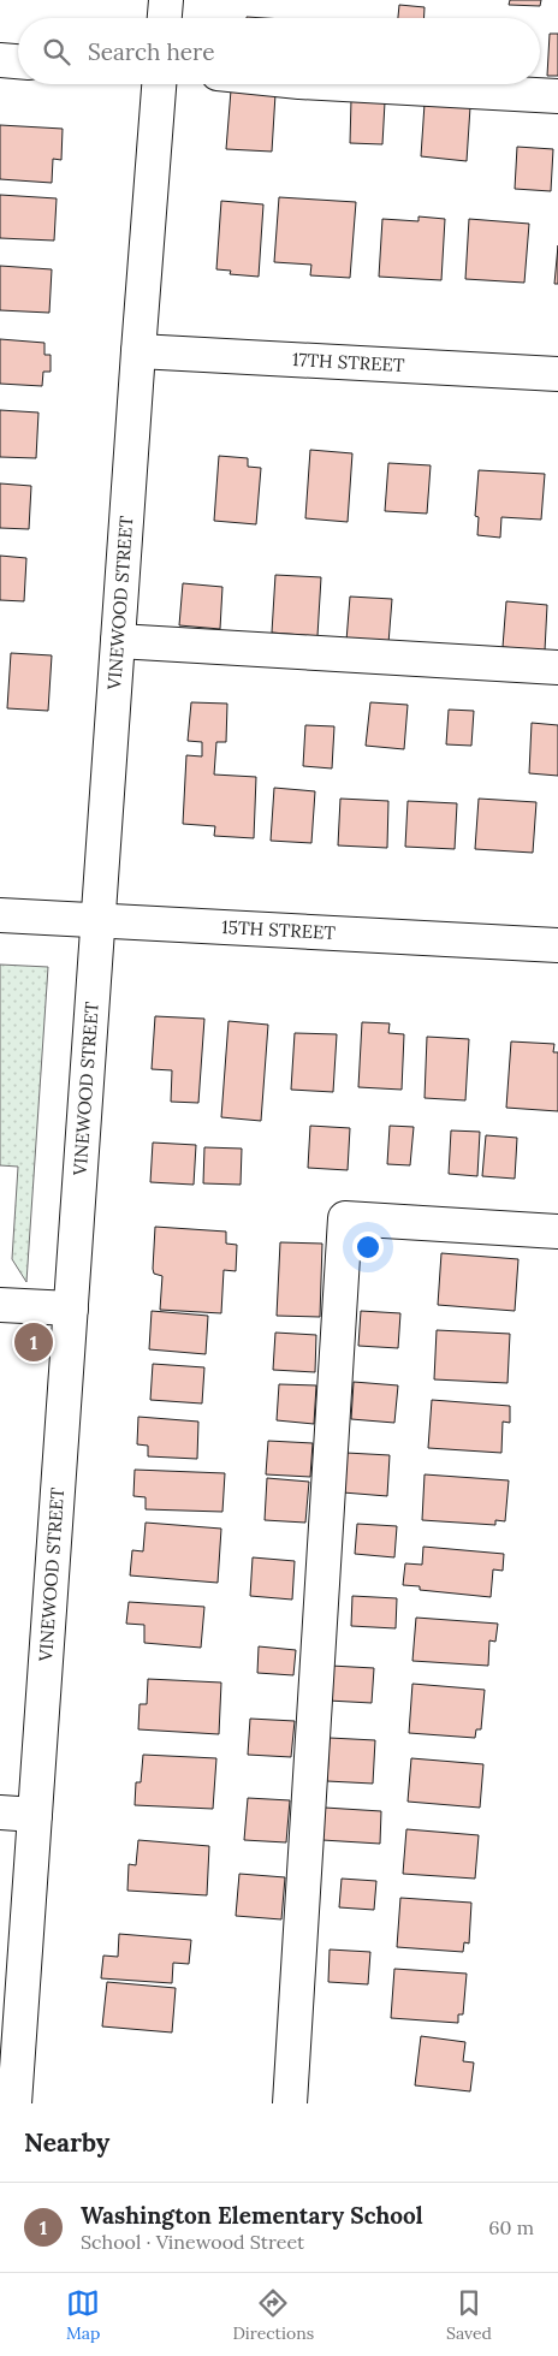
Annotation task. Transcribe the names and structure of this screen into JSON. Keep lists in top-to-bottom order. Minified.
{"streets":{"street":["17TH STREET","VINEWOOD STREET","15TH STREET"]},"crossings":[["17TH STREET","VINEWOOD STREET"],["VINEWOOD STREET","15TH STREET"]],"page":{"search":"Search here","pins":"1","heading":"Nearby","list":[{"mark":"1","name":"Washington Elementary School","note":"School · Vinewood Street","value":"60 m"}],"nav":["Map","Directions","Saved"]}}
